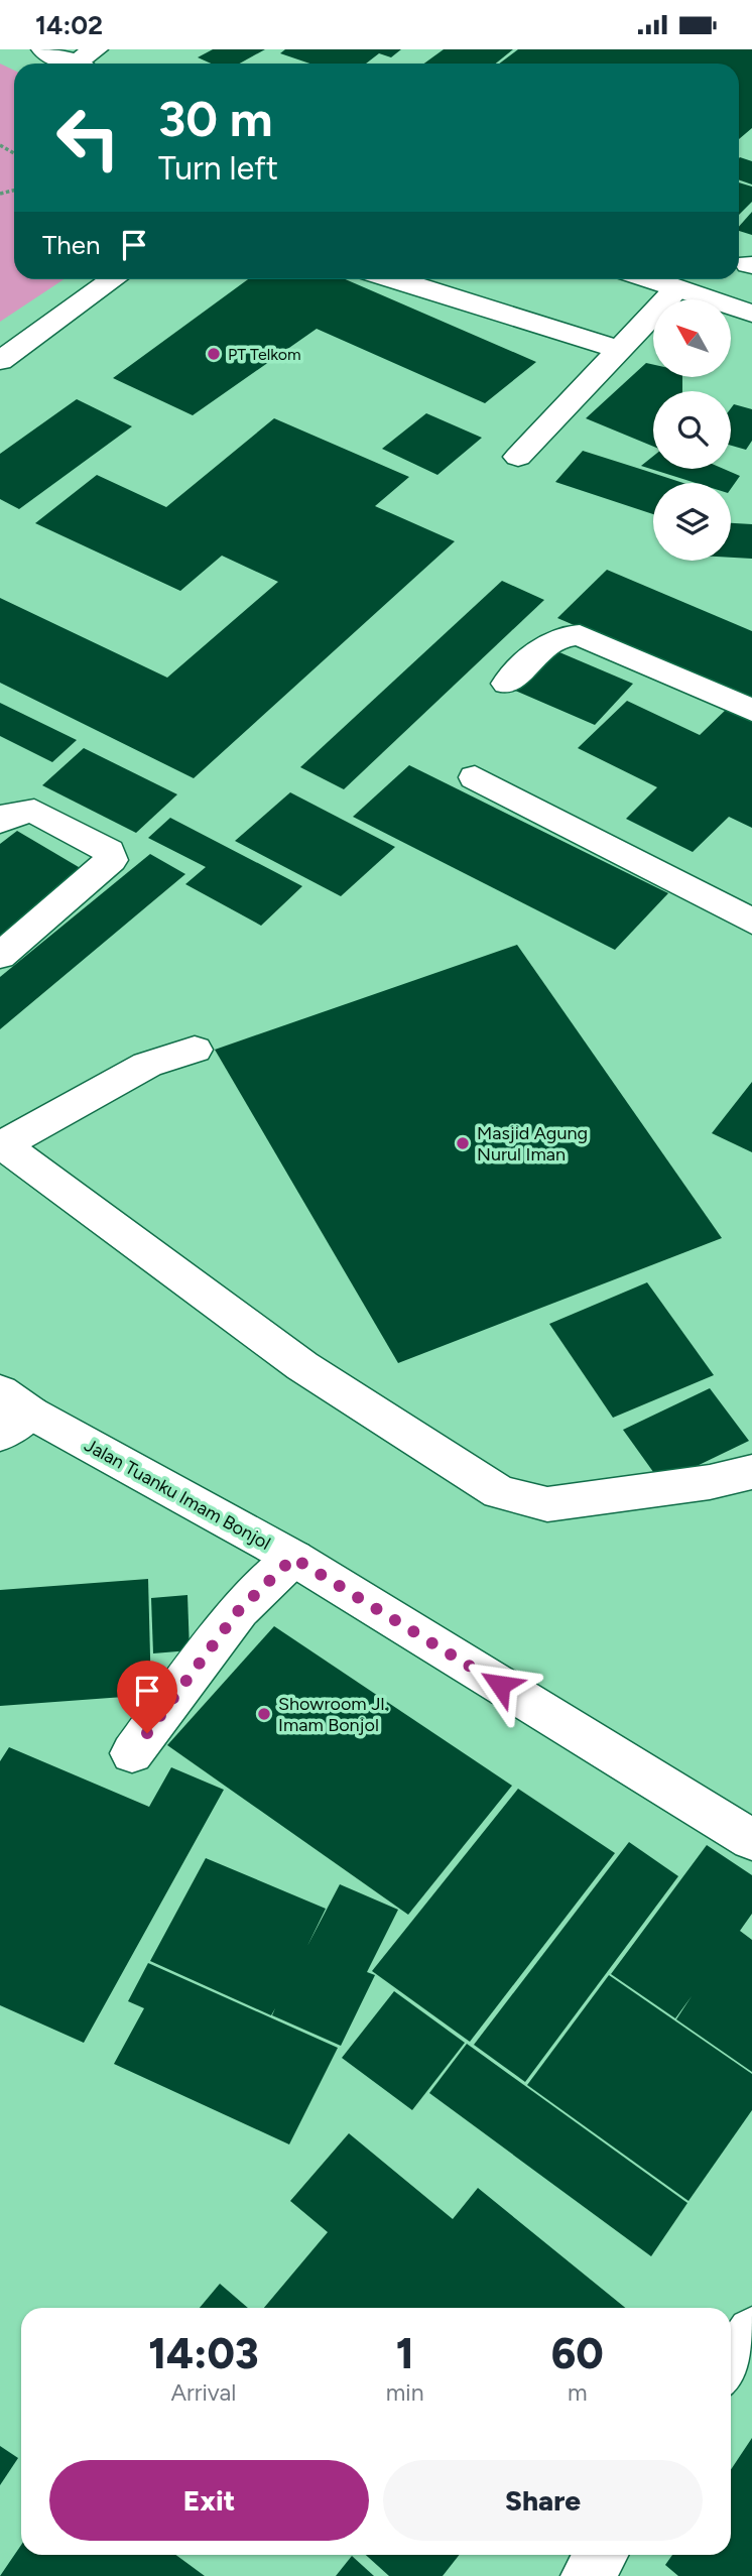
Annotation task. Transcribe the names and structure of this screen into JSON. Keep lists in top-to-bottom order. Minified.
{"streets":{"main road":["Jalan Tuanku Imam Bonjol"]},"places":["PT Telkom","Masjid Agung Nurul Iman","Showroom Jl. Imam Bonjol"],"north":"top left","page":{"status":"14:02","turn":["30 m","Turn left"],"then":"Then","eta":["14:03","Arrival","1","min","60","m"],"buttons":["Exit","Share"]}}
